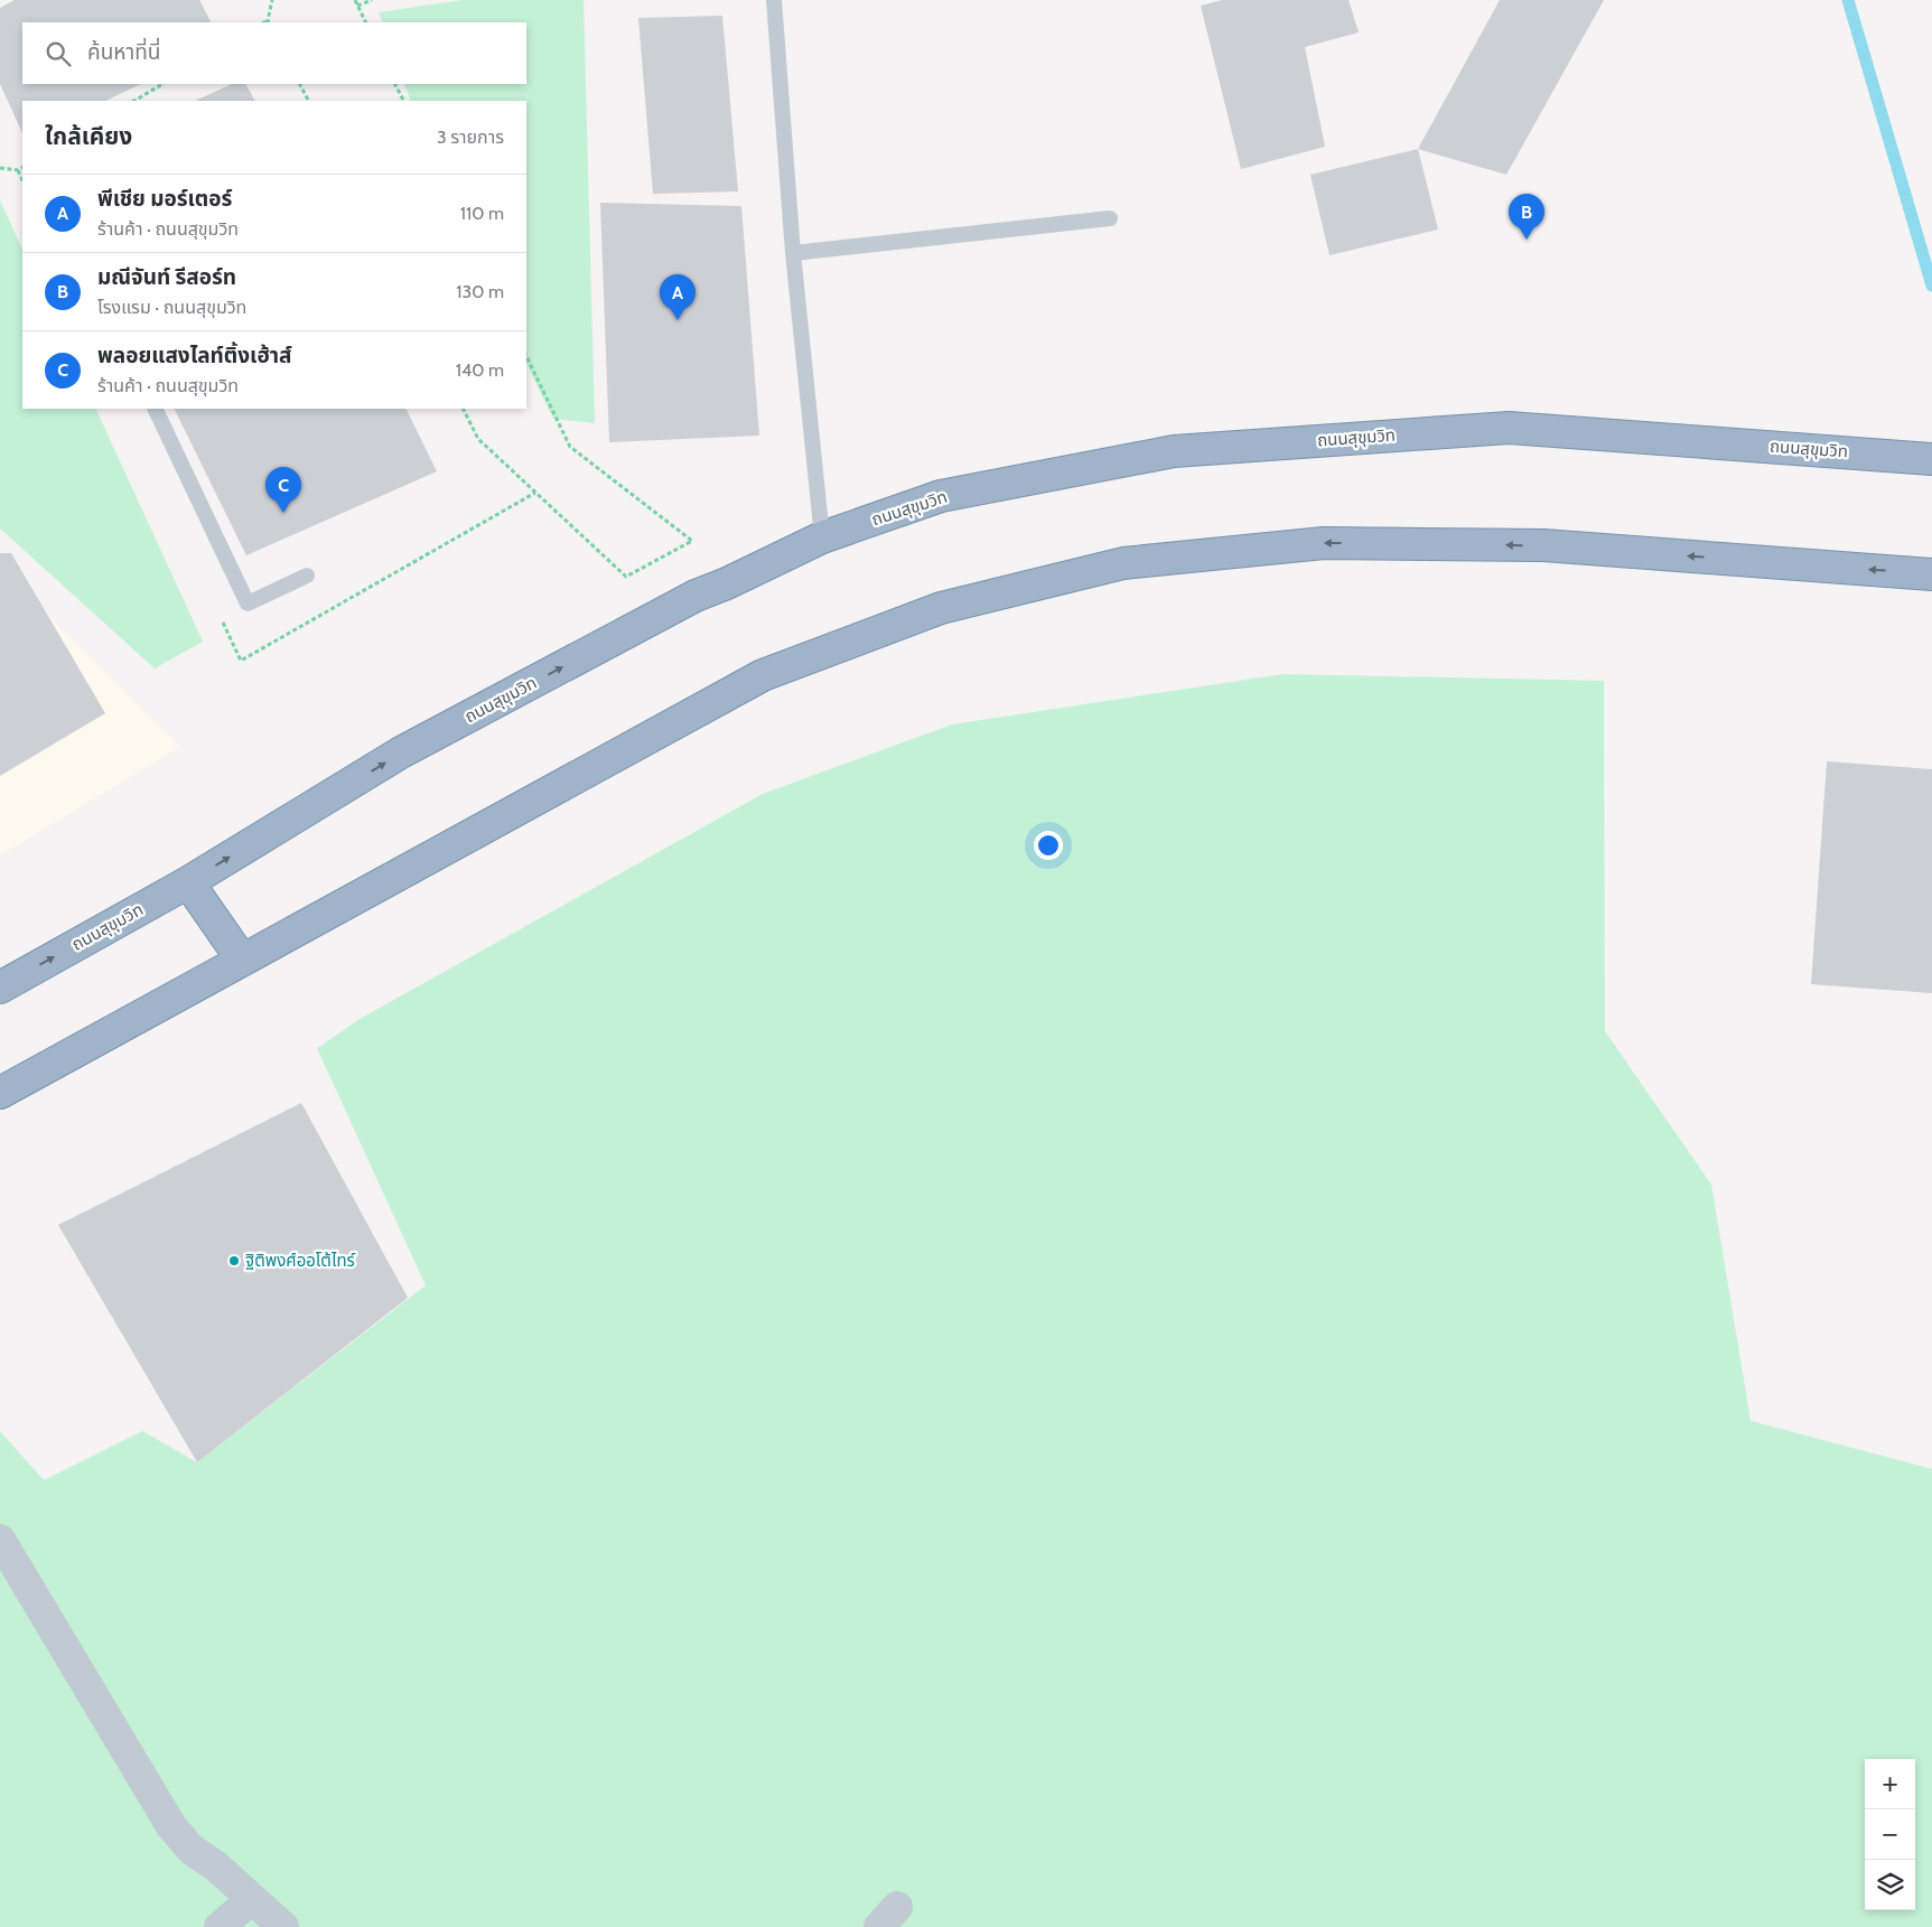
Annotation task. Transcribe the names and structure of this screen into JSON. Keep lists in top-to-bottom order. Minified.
{"streets":{"highway":["ถนนสุขุมวิท"]},"places":["ฐิติพงศ์ออโต้ไทร์"],"page":{"search":"ค้นหาที่นี่","heading":["ใกล้เคียง","3 รายการ"],"list":[{"mark":"A","name":"พีเชีย มอร์เตอร์","note":"ร้านค้า · ถนนสุขุมวิท","value":"110 m"},{"mark":"B","name":"มณีจันท์ รีสอร์ท","note":"โรงแรม · ถนนสุขุมวิท","value":"130 m"},{"mark":"C","name":"พลอยแสงไลท์ติ้งเฮ้าส์","note":"ร้านค้า · ถนนสุขุมวิท","value":"140 m"}],"pins":["B","A","C"],"map_buttons":["+","−"]}}
